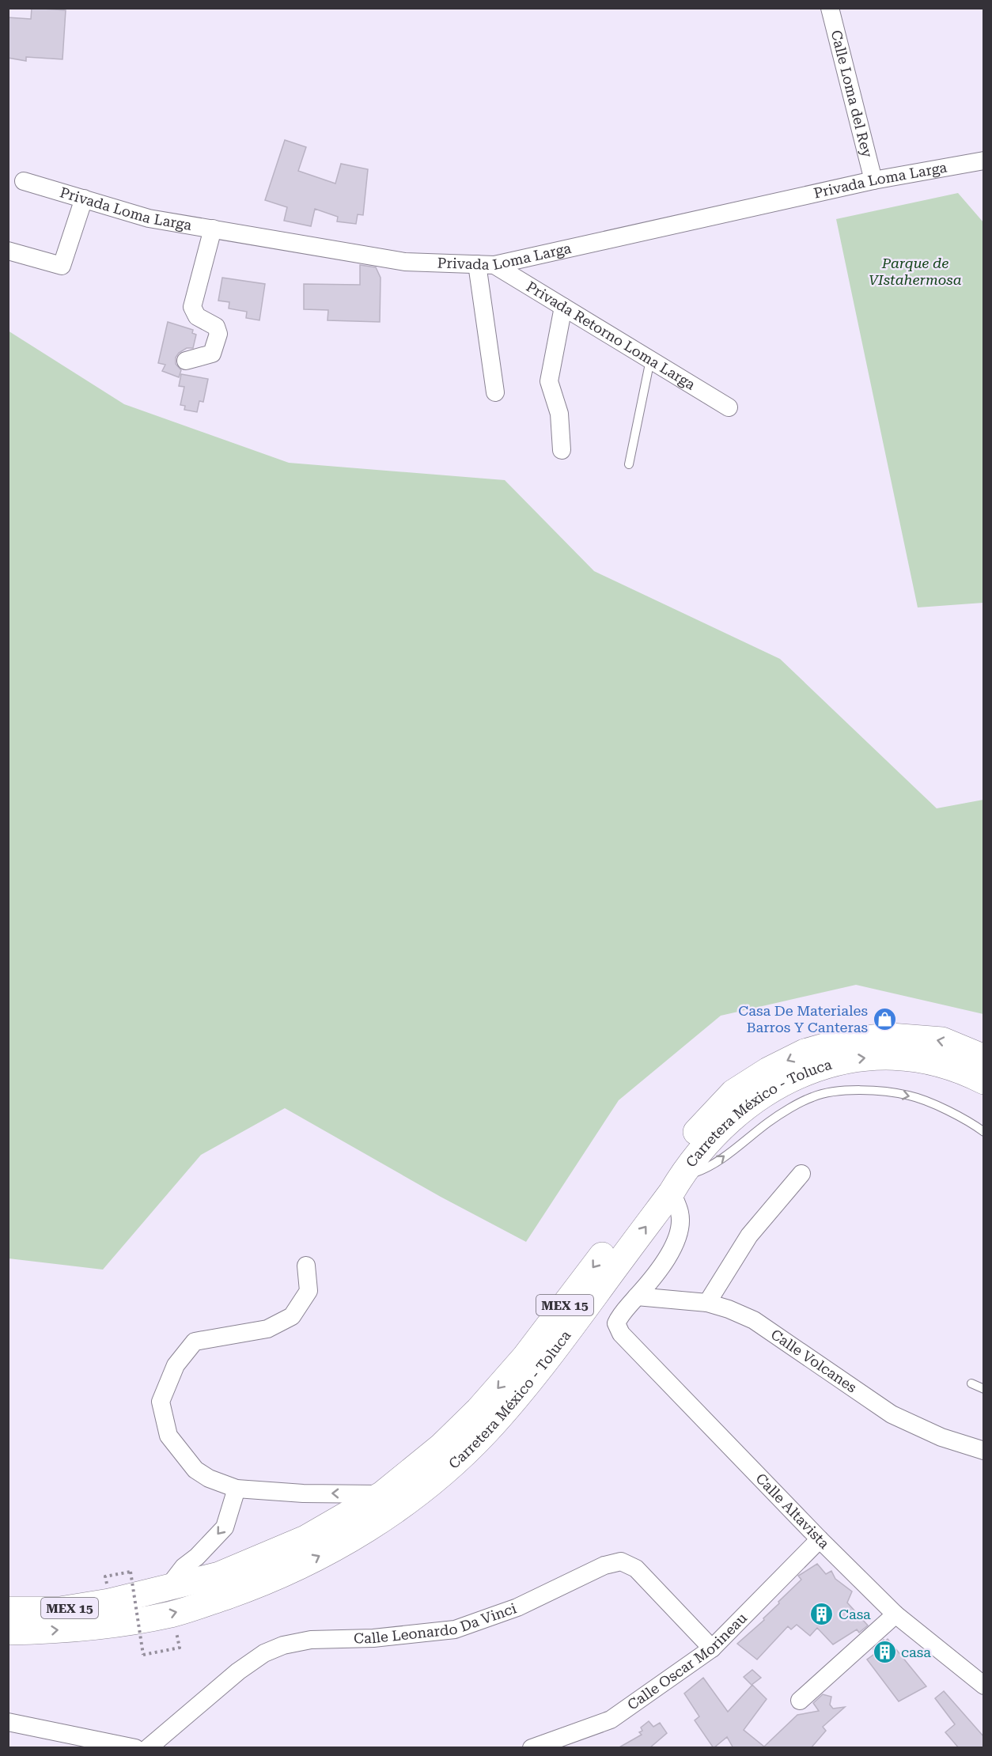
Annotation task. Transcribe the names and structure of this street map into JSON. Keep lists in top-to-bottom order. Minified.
{"streets":{"main road":["Carretera México - Toluca","MEX 15"],"street":["Calle Loma del Rey","Privada Loma Larga","Privada Retorno Loma Larga","Calle Volcanes","Calle Altavista","Calle Leonardo Da Vinci","Calle Oscar Morineau"]},"crossings":[["Calle Loma del Rey","Privada Loma Larga"],["Privada Loma Larga","Privada Retorno Loma Larga"],["Calle Volcanes","Calle Altavista"],["Calle Altavista","Calle Oscar Morineau"],["Calle Leonardo Da Vinci","Calle Oscar Morineau"]],"parks":["Parque de VIstahermosa"],"places":{"shop":["Casa De Materiales Barros Y Canteras"],"building":["Casa","casa"]}}
